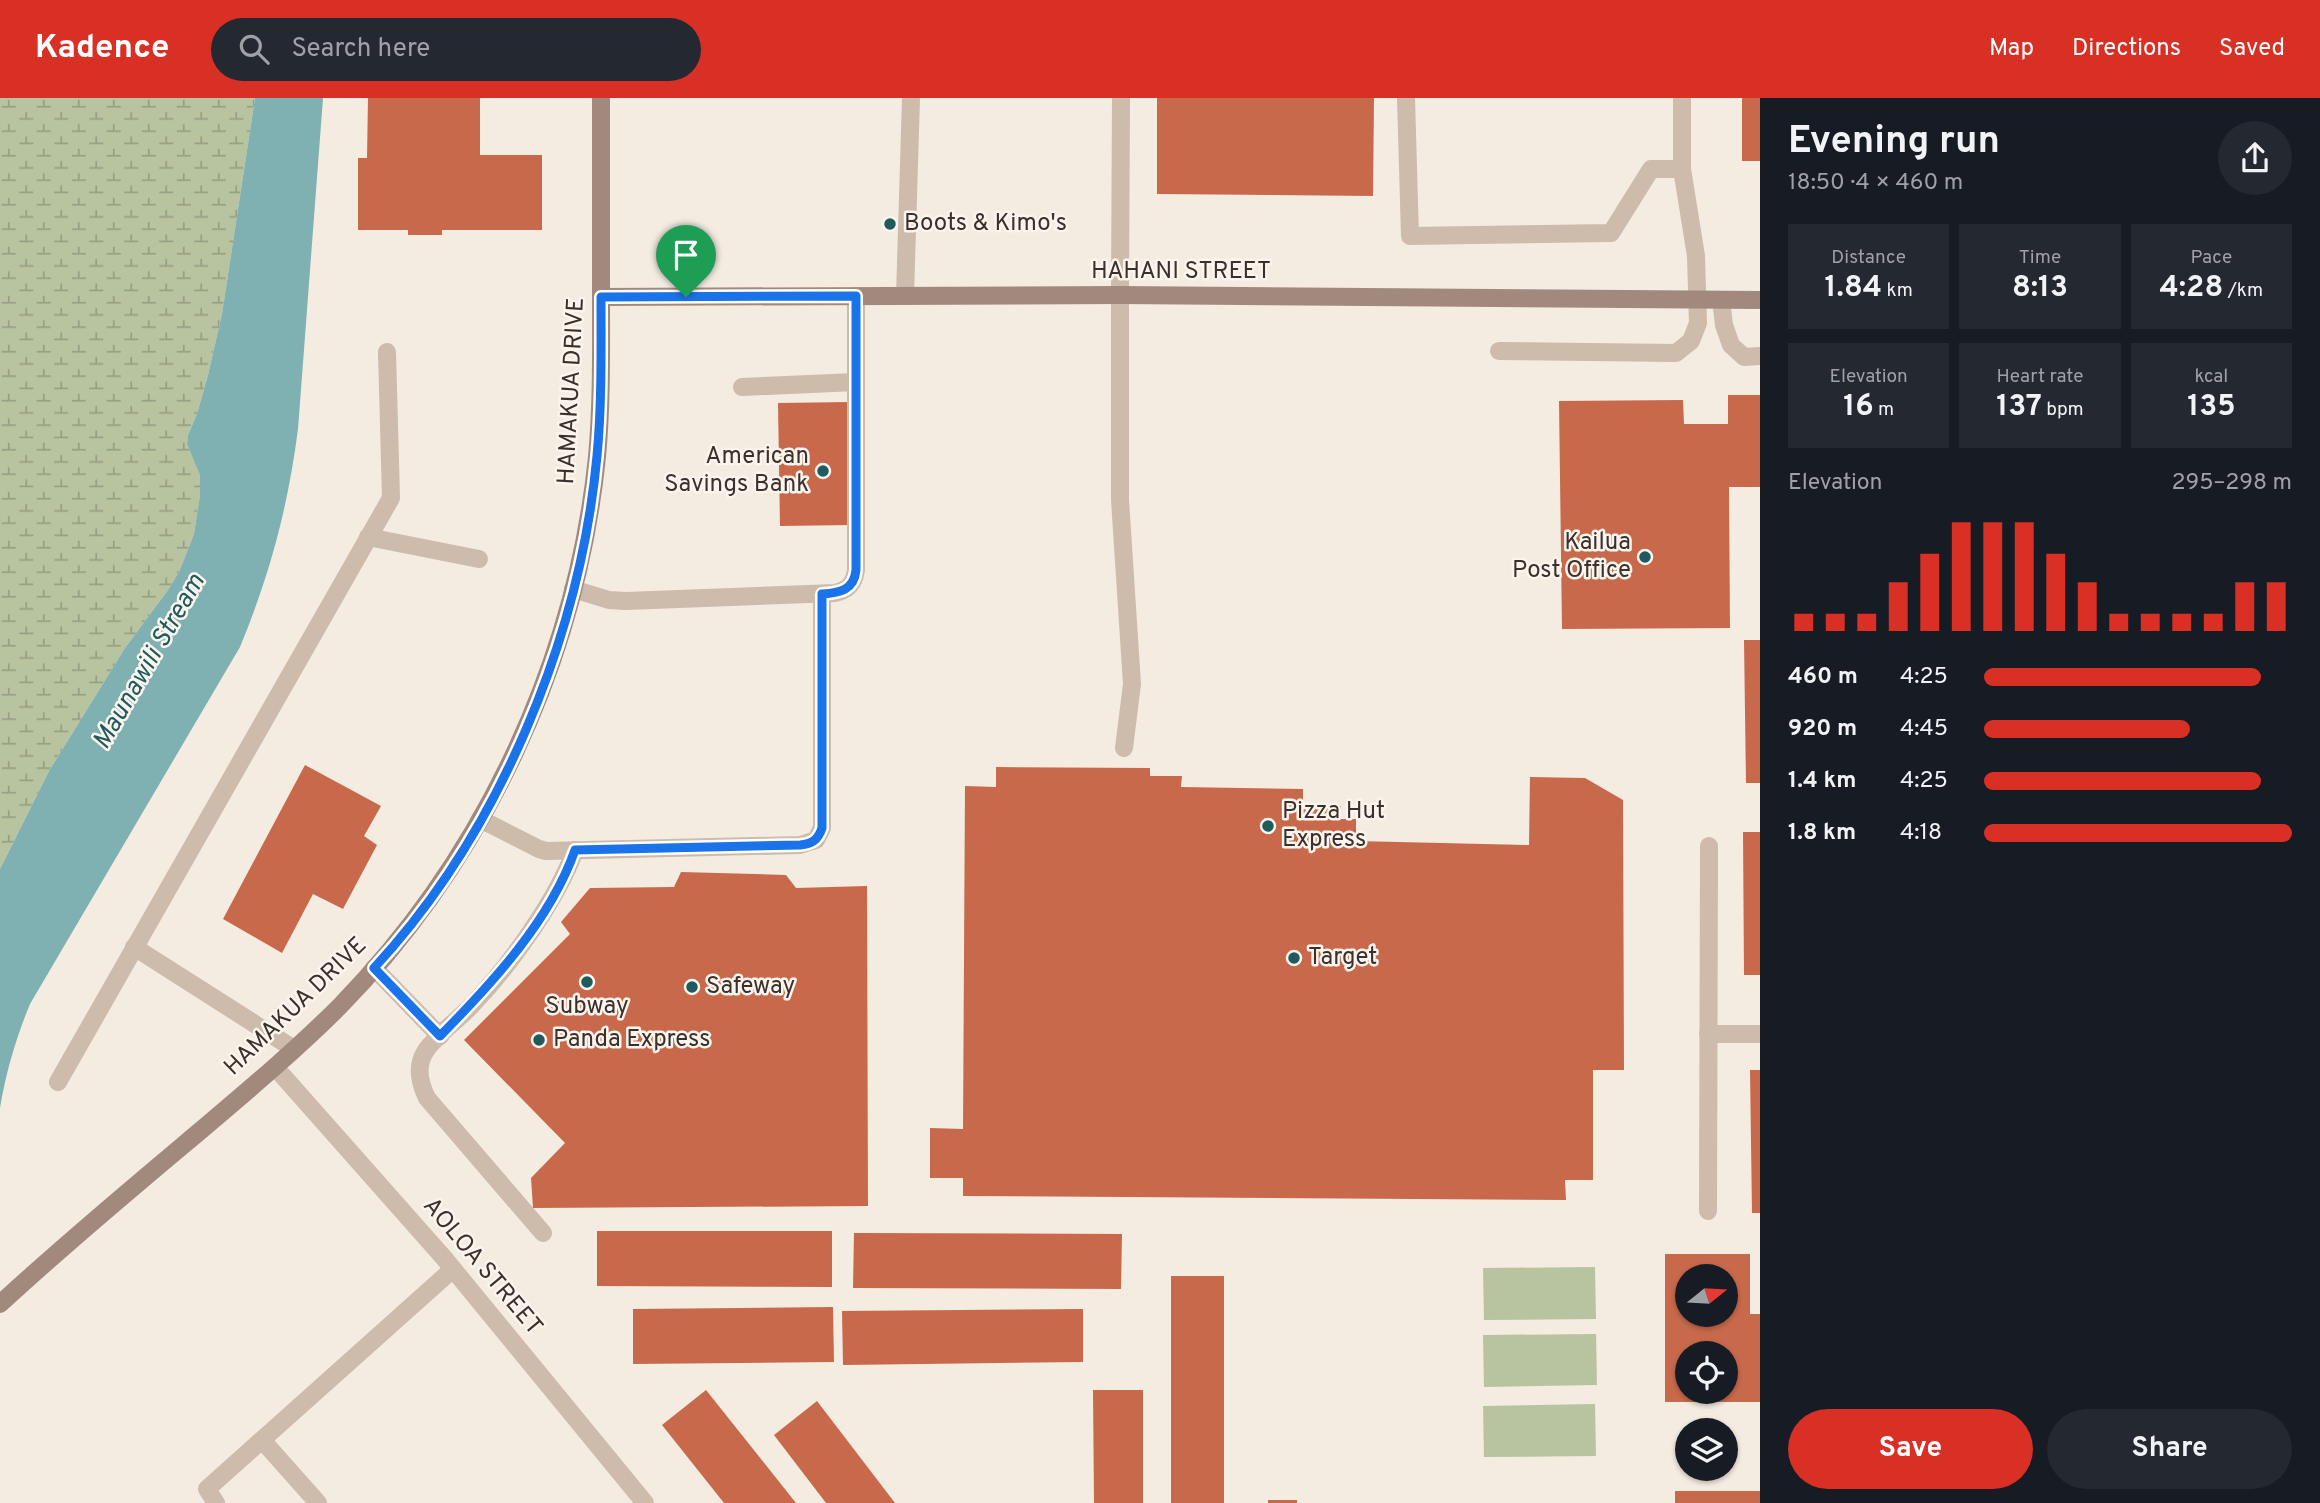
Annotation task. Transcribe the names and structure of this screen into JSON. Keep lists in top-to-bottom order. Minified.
{"streets":{"main road":["HAHANI STREET","HAMAKUA DRIVE"],"street":["AOLOA STREET"]},"crossings":[["HAHANI STREET","HAMAKUA DRIVE"],["HAMAKUA DRIVE","AOLOA STREET"]],"water":["Maunawili Stream"],"places":["Boots & Kimo's","American Savings Bank","Kailua Post Office","Pizza Hut Express","Target","Subway","Safeway","Panda Express"],"north":"right","page":{"header":"Kadence","search":"Search here","nav":["Map","Directions","Saved"],"heading":["Evening run","18:50 · 4 × 460 m"],"stats":[["Distance","1.84 km"],["Time","8:13"],["Pace","4:28 /km"],["Elevation","16 m"],["Heart rate","137 bpm"],["kcal","135"]],"chart":["Elevation","295–298 m"],"list":[{"name":"460 m","note":"4:25"},{"name":"920 m","note":"4:45"},{"name":"1.4 km","note":"4:25"},{"name":"1.8 km","note":"4:18"}],"buttons":["Save","Share"]}}
